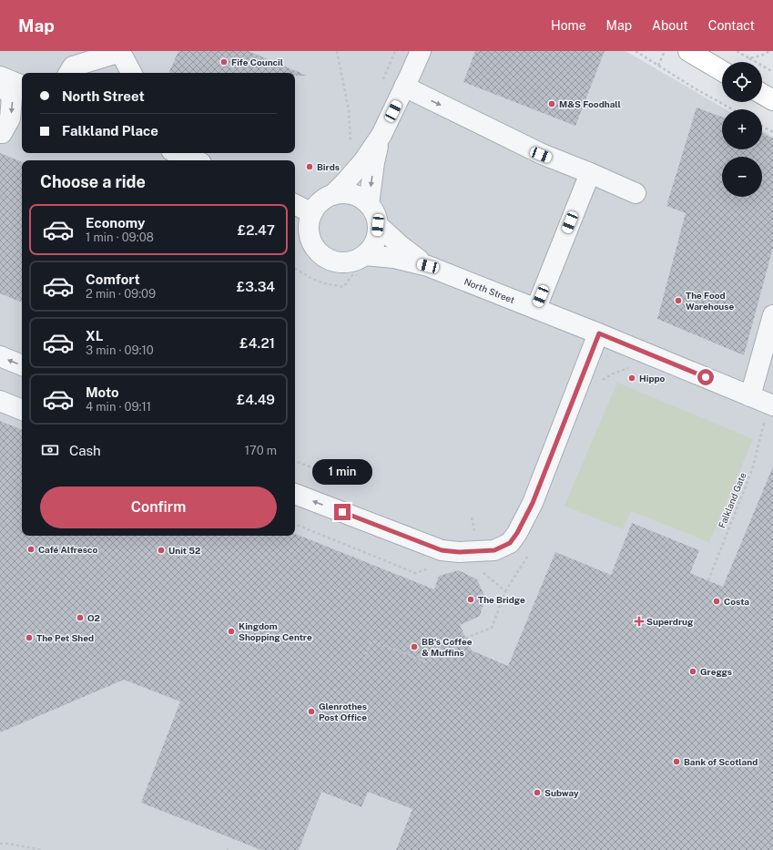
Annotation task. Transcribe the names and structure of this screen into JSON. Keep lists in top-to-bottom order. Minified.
{"streets":{"street":["North Street"],"path":["Falkland Gate"]},"places":{"other":["Fife Council","M&S Foodhall","Birds","The Food Warehouse","Hippo","Café Alfresco","Unit 52","The Bridge","Costa","O2","Kingdom Shopping Centre","The Pet Shed","BB's Coffee & Muffins","Greggs","Glenrothes Post Office","Bank of Scotland","Subway"],"health":["Superdrug"]},"page":{"header":"Map","nav":["Home","Map","About","Contact"],"map_buttons":["+","−"],"banner":["North Street","Falkland Place"],"heading":"Choose a ride","list":[{"name":"Economy","note":"1 min · 09:08","value":"£2.47"},{"name":"Comfort","note":"2 min · 09:09","value":"£3.34"},{"name":"XL","note":"3 min · 09:10","value":"£4.21"},{"name":"Moto","note":"4 min · 09:11","value":"£4.49"}],"pay":["Cash","170 m"],"bubble":"1 min","buttons":"Confirm"}}
